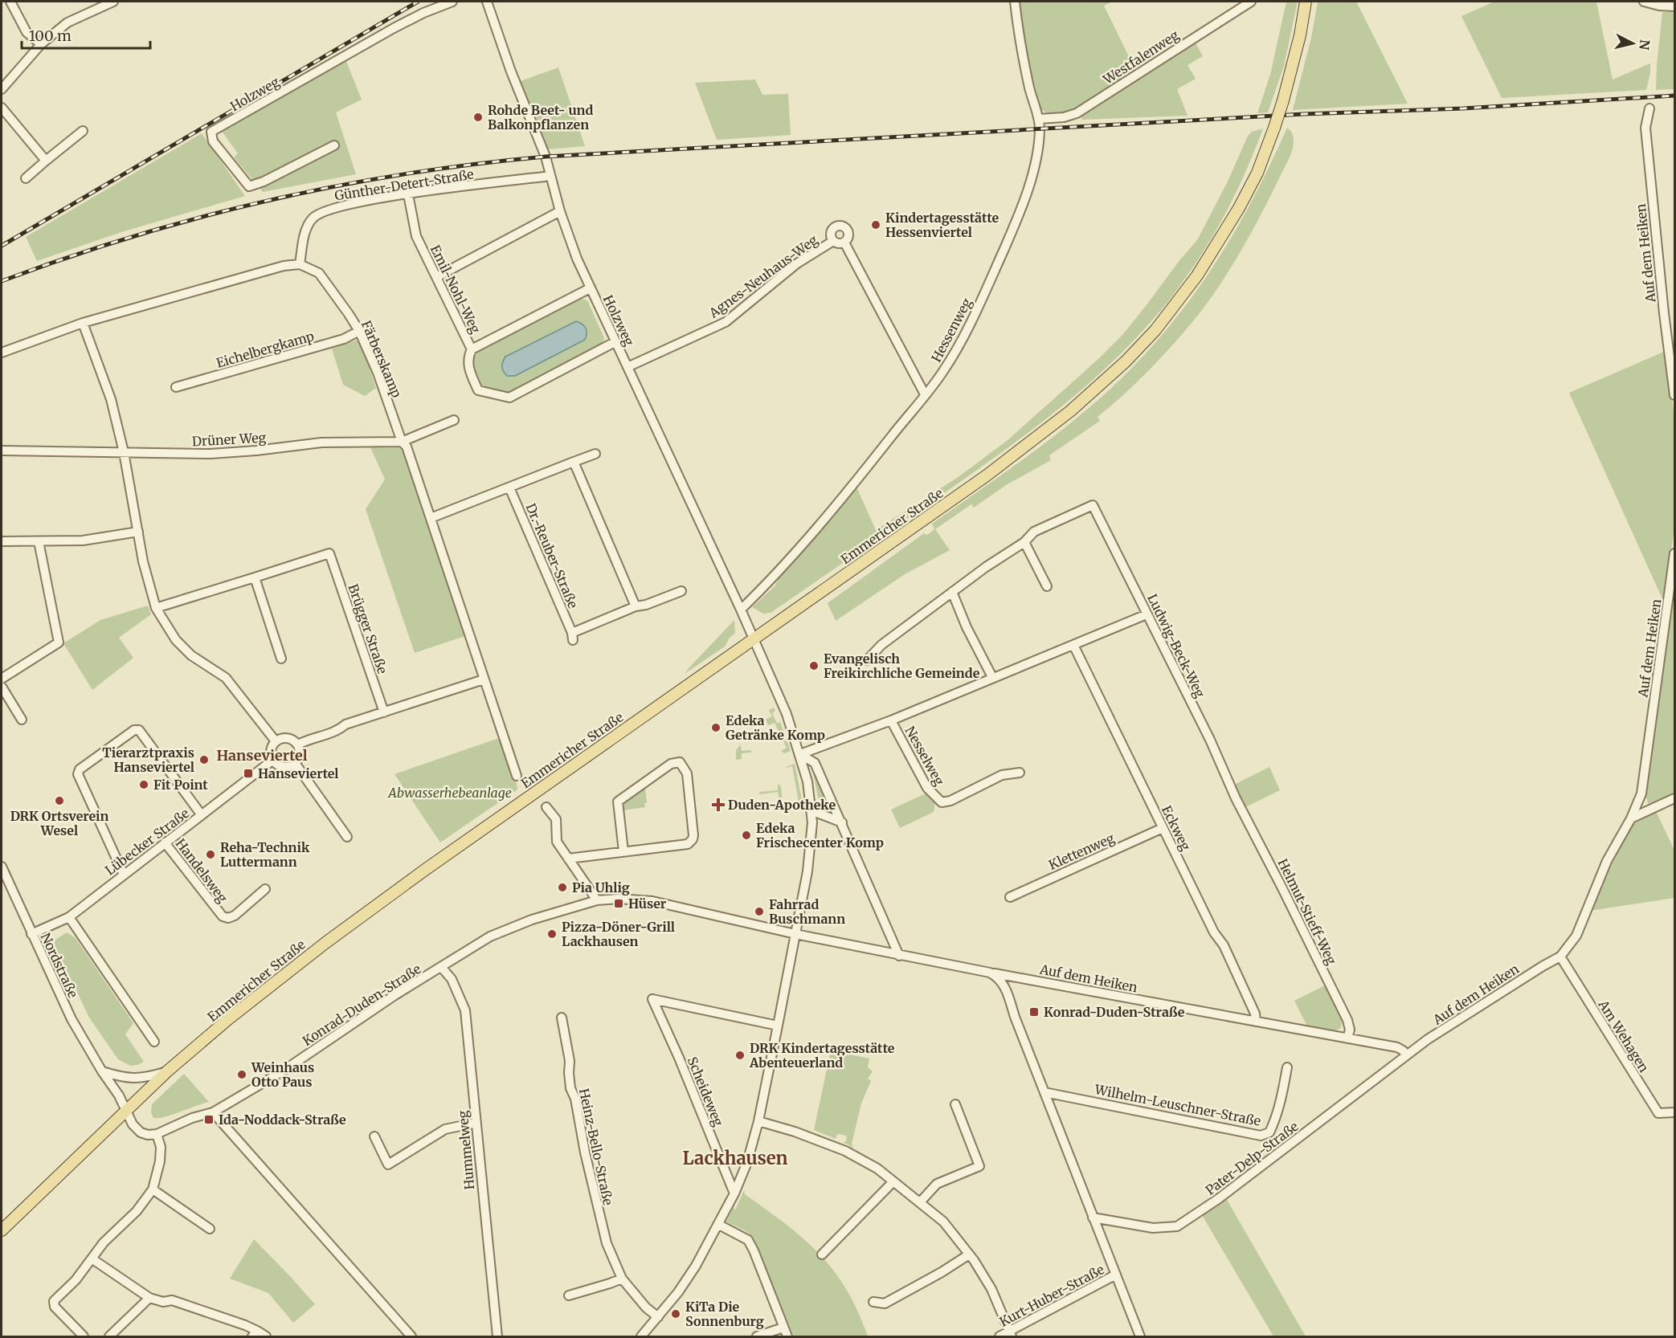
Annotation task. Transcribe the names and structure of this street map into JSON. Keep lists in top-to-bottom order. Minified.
{"streets":{"main road":["Emmericher Straße"],"street":["Westfalenweg","Holzweg","Günther-Detert-Straße","Auf dem Heiken","Agnes-Neuhaus-Weg","Emil-Nohl-Weg","Hessenweg","Eichelbergkamp","Färberskamp","Drüner Weg","Dr.-Reuber-Straße","Brügger Straße","Ludwig-Beck-Weg","Nesselweg","Eckweg","Lübecker Straße","Klettenweg","Handelsweg","Helmut-Stieff-Weg","Nordstraße","Konrad-Duden-Straße","Am Wehagen","Scheideweg","Wilhelm-Leuschner-Straße","Heinz-Bello-Straße","Hummelweg","Pater-Delp-Straße","Kurt-Huber-Straße"]},"crossings":[["Westfalenweg","Hessenweg"],["Holzweg","Günther-Detert-Straße"],["Holzweg","Agnes-Neuhaus-Weg"],["Holzweg","Emil-Nohl-Weg"],["Holzweg","Hessenweg"],["Holzweg","Emmericher Straße"],["Holzweg","Konrad-Duden-Straße"],["Holzweg","Scheideweg"],["Holzweg","Heinz-Bello-Straße"],["Günther-Detert-Straße","Emil-Nohl-Weg"],["Günther-Detert-Straße","Färberskamp"],["Auf dem Heiken","Eckweg"],["Auf dem Heiken","Helmut-Stieff-Weg"],["Auf dem Heiken","Konrad-Duden-Straße"],["Auf dem Heiken","Am Wehagen"],["Auf dem Heiken","Pater-Delp-Straße"],["Agnes-Neuhaus-Weg","Hessenweg"],["Eichelbergkamp","Färberskamp"],["Färberskamp","Drüner Weg"],["Emmericher Straße","Nordstraße"],["Ludwig-Beck-Weg","Helmut-Stieff-Weg"],["Eckweg","Klettenweg"],["Lübecker Straße","Handelsweg"],["Lübecker Straße","Nordstraße"],["Konrad-Duden-Straße","Hummelweg"]],"districts":["Hanseviertel","Lackhausen"],"parks":["Abwasserhebeanlage"],"places":{"other":["Rohde Beet- und Balkonpflanzen","Kindertagesstätte Hessenviertel","Evangelisch Freikirchliche Gemeinde","Edeka Getränke Komp","Tierarztpraxis Hanseviertel","Fit Point","DRK Ortsverein Wesel","Edeka Frischecenter Komp","Reha-Technik Luttermann","Pia Uhlig","Fahrrad Buschmann","Pizza-Döner-Grill Lackhausen","DRK Kindertagesstätte Abenteuerland","Weinhaus Otto Paus","KiTa Die Sonnenburg"],"transit":["Hanseviertel","Hüser","Konrad-Duden-Straße","Ida-Noddack-Straße"],"health":["Duden-Apotheke"]},"scale_bar":"100 m","north":"right"}
